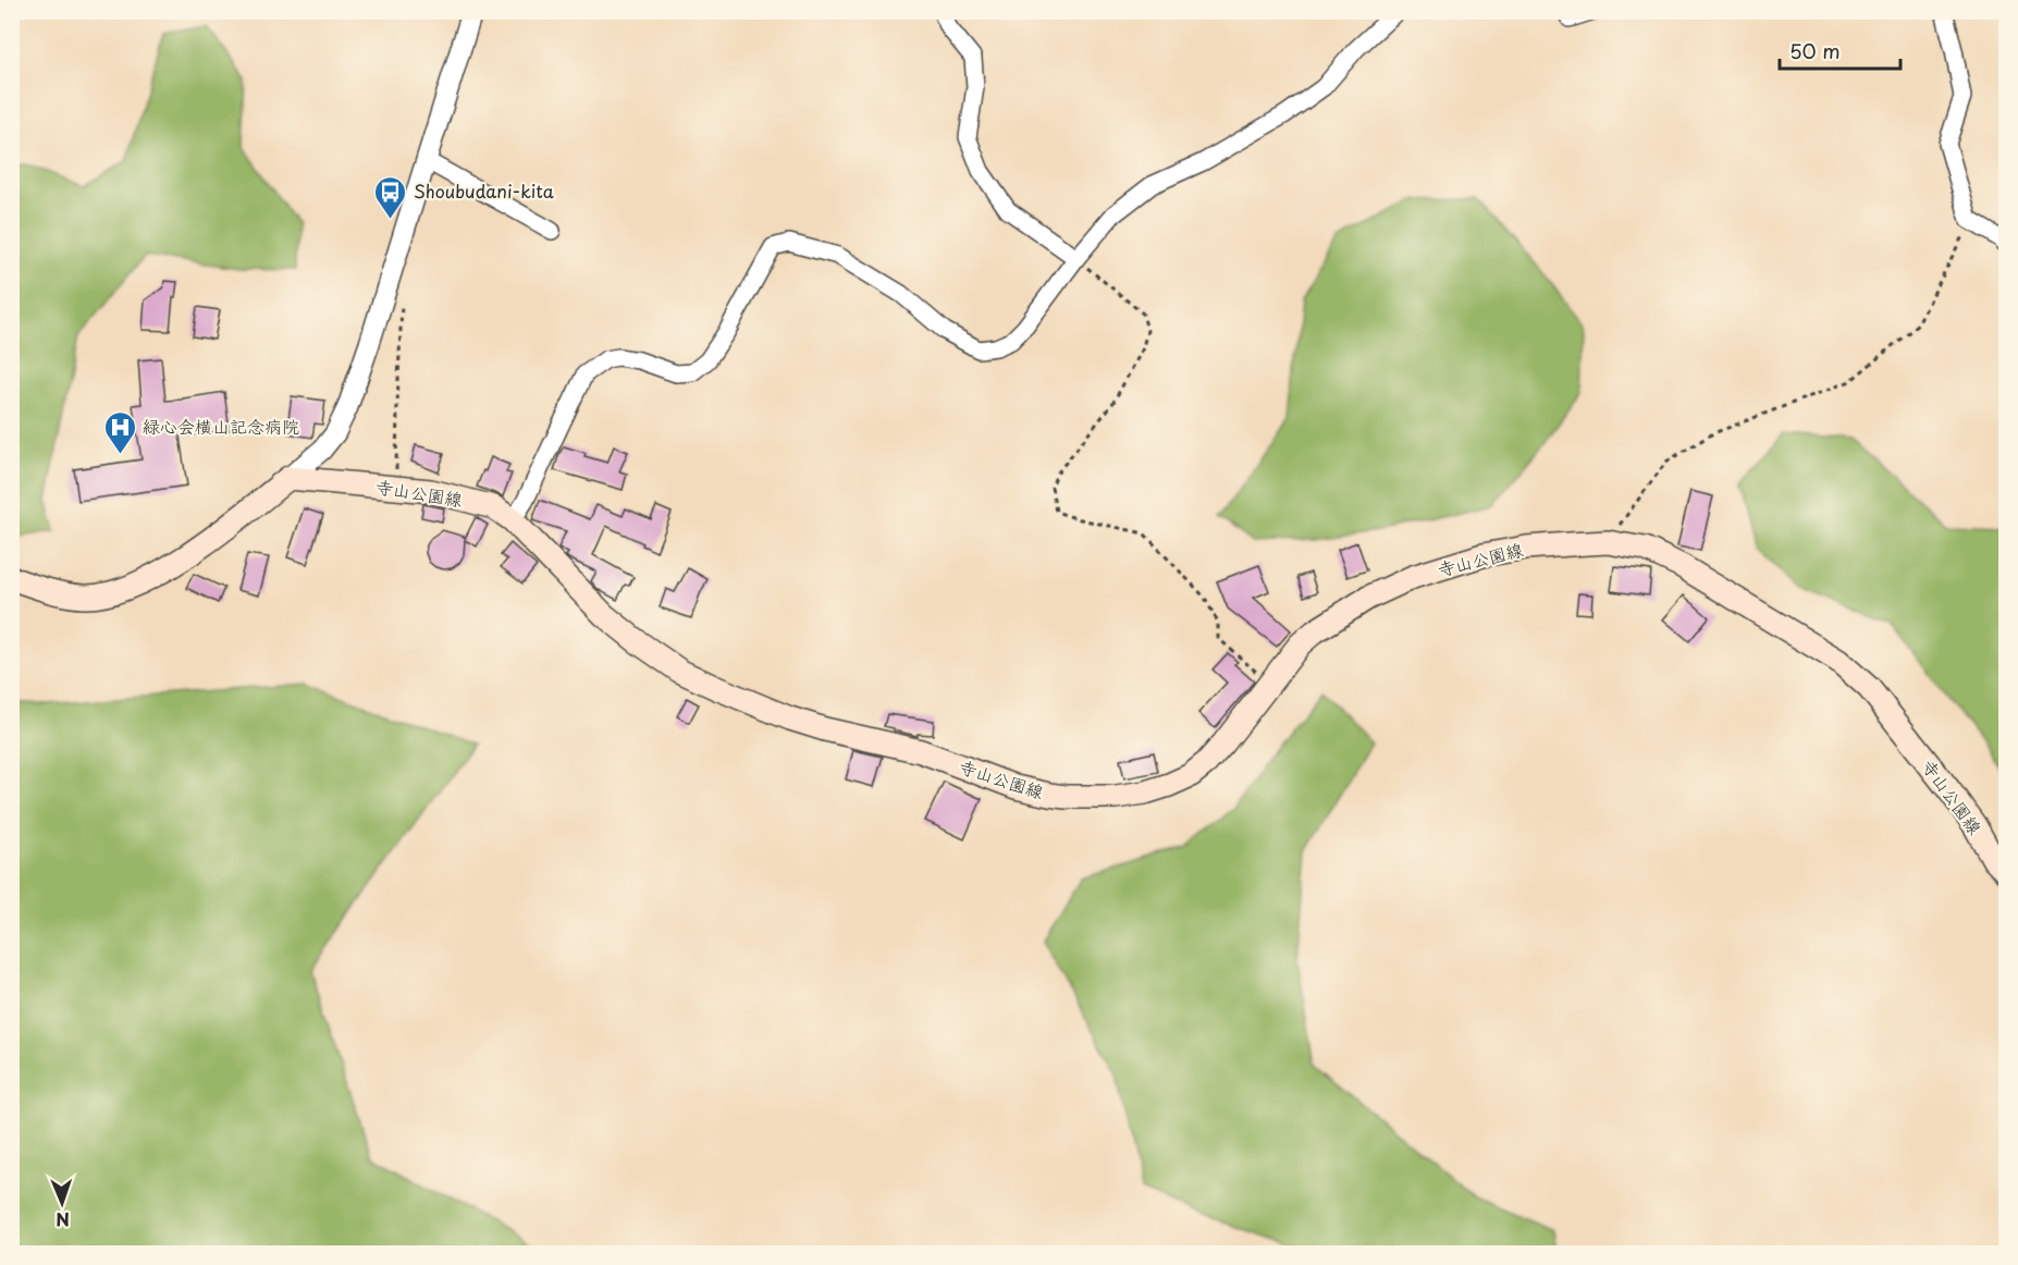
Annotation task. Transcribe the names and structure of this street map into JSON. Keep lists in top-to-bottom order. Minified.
{"streets":{"main road":["寺山公園線"]},"places":{"bus stop":["Shoubudani-kita"],"hospital":["緑心会横山記念病院"]},"scale_bar":"50 m","north":"bottom"}
